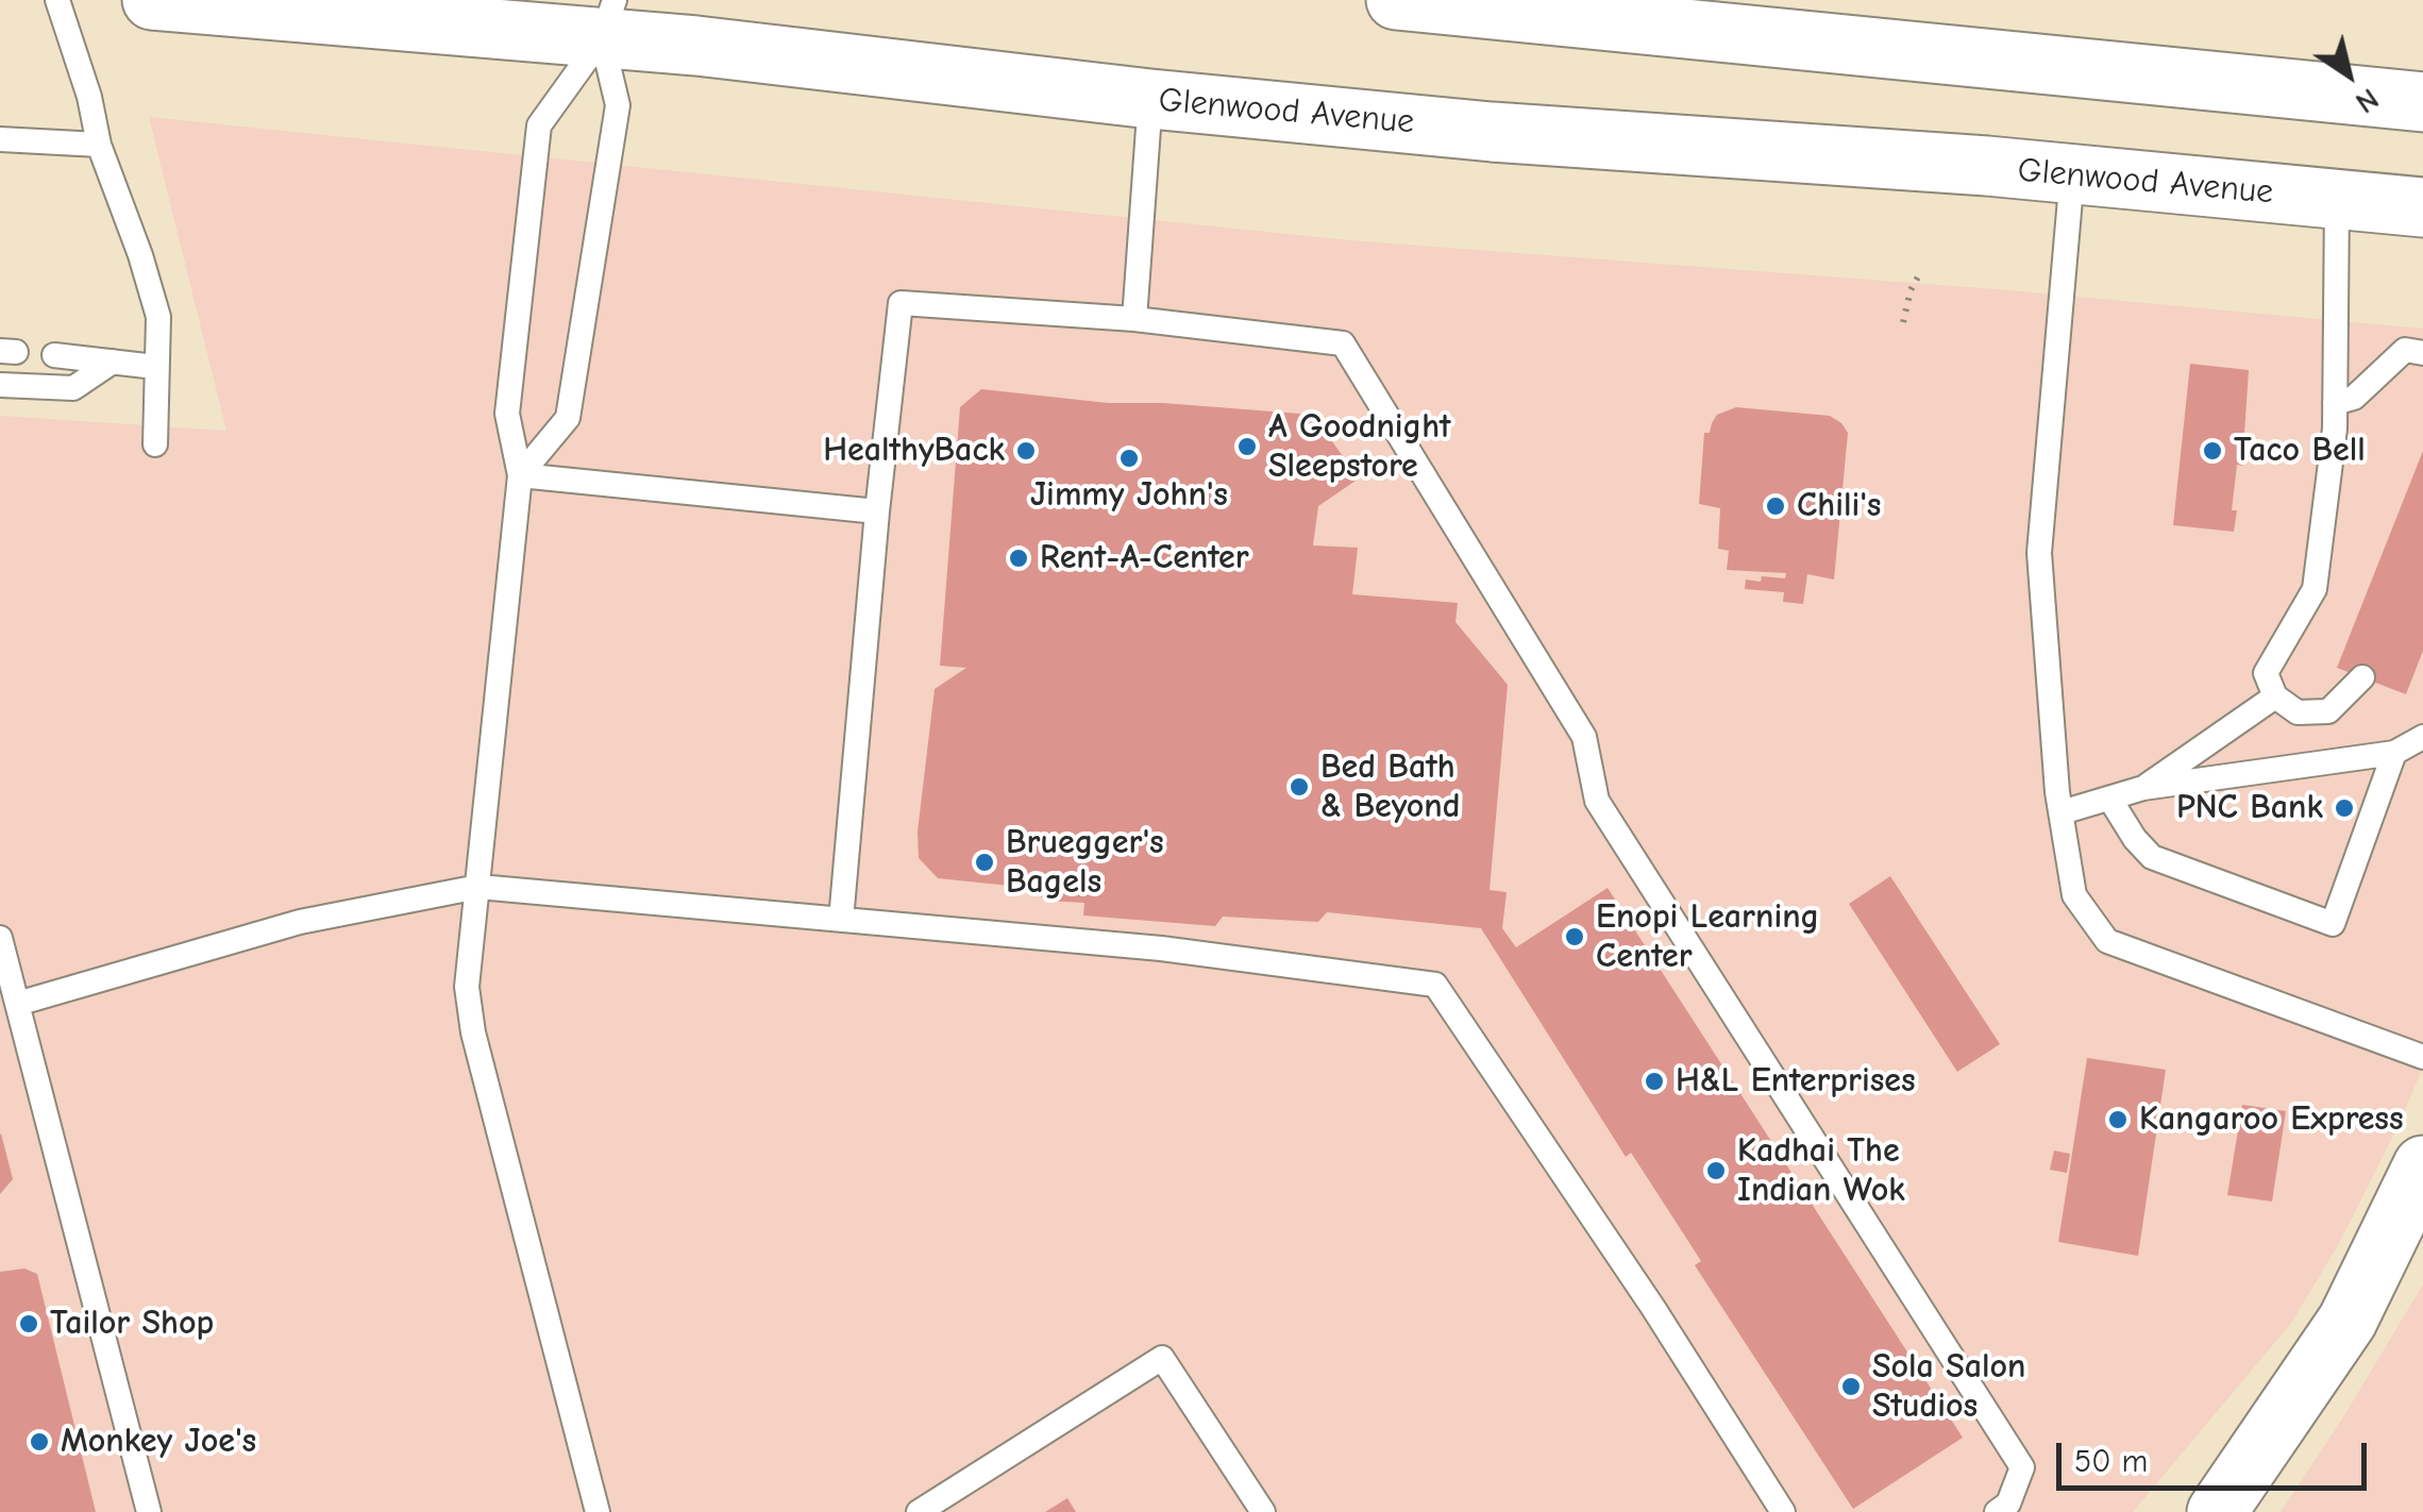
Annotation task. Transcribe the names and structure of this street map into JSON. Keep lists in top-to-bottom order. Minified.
{"streets":{"main road":["Glenwood Avenue"]},"places":["A Goodnight Sleepstore","HealthyBack","Taco Bell","Jimmy John's","Chili's","Rent-A-Center","Bed Bath & Beyond","PNC Bank","Bruegger's Bagels","Enopi Learning Center","H&L Enterprises","Kangaroo Express","Kadhai The Indian Wok","Tailor Shop","Sola Salon Studios","Monkey Joe's"],"scale_bar":"50 m","north":"bottom right"}
